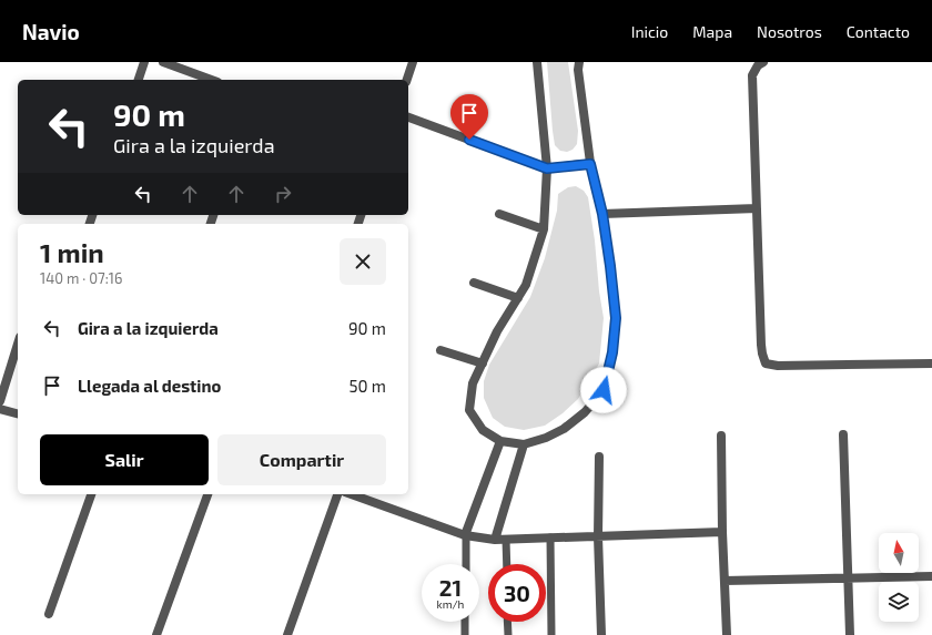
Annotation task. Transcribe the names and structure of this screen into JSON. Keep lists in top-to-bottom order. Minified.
{"north":"top","page":{"header":"Navio","nav":["Inicio","Mapa","Nosotros","Contacto"],"turn":["90 m","Gira a la izquierda"],"heading":["1 min","140 m · 07:16"],"list":[{"name":"Gira a la izquierda","value":"90 m"},{"name":"Llegada al destino","value":"50 m"}],"buttons":["Salir","Compartir"],"speed":"21 km/h","limit":"30"}}
